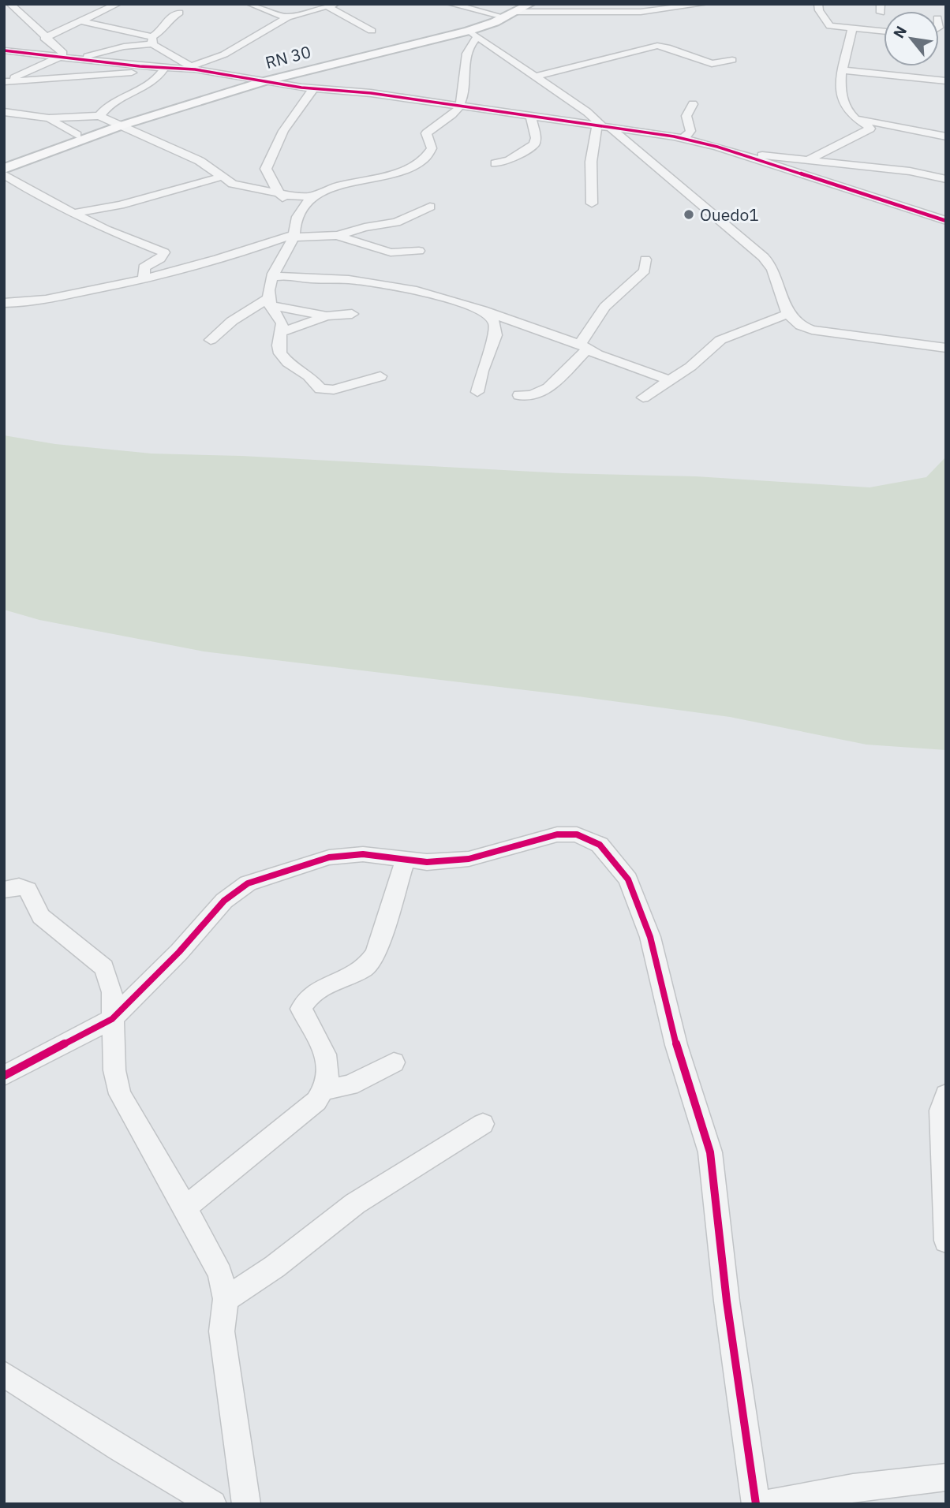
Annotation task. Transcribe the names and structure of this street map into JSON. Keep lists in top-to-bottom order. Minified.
{"streets":{"main road":["RN 30"]},"places":["Ouedo1"],"north":"top left"}
